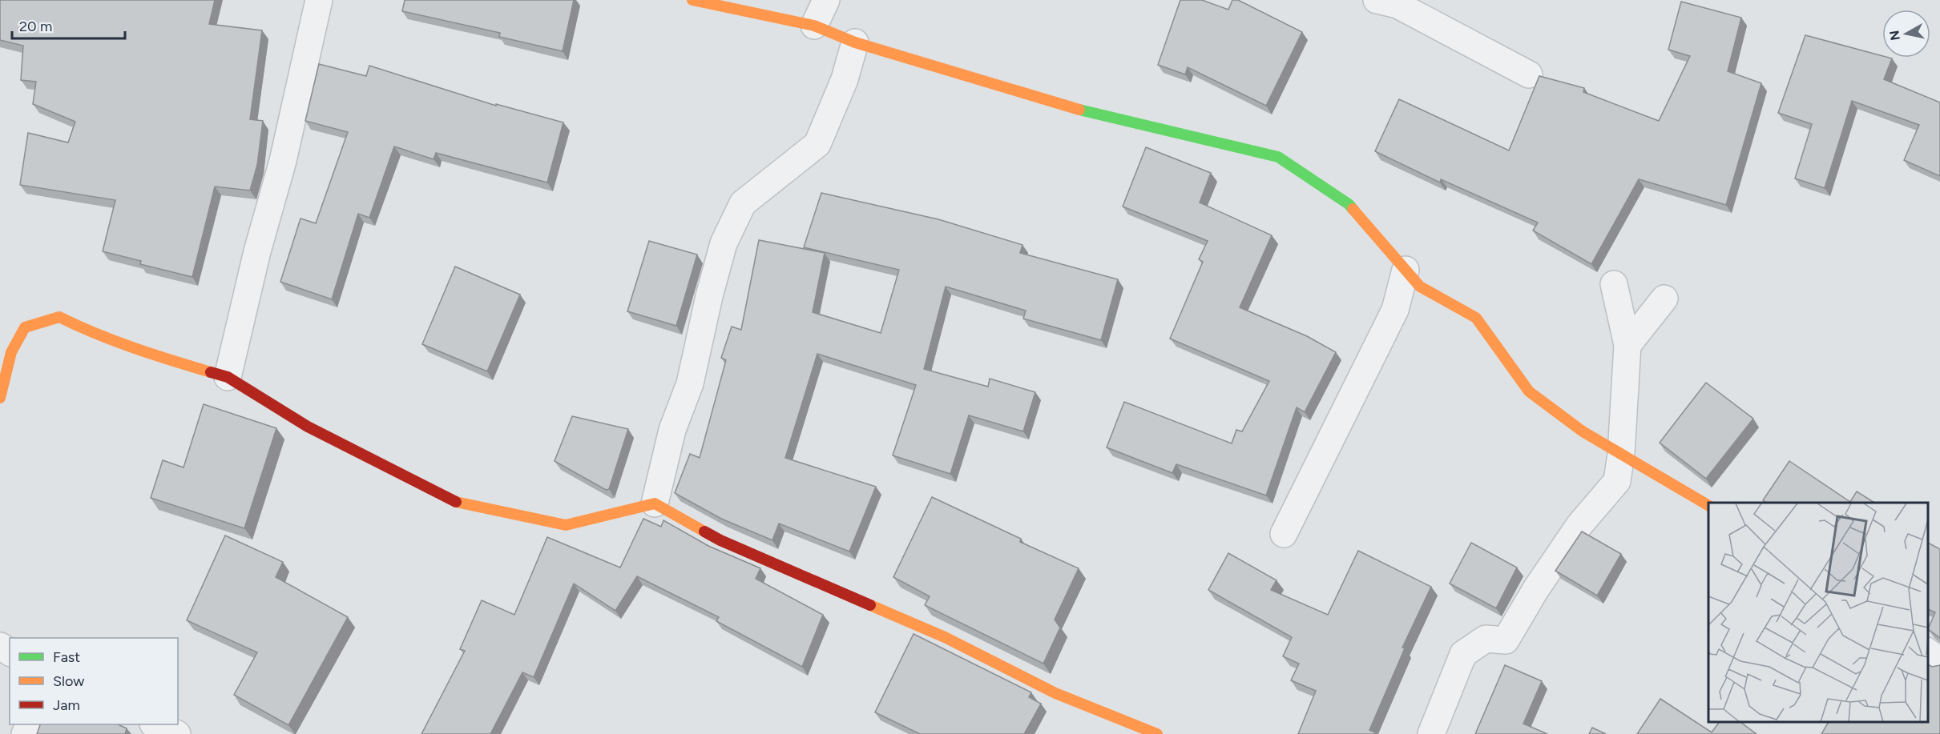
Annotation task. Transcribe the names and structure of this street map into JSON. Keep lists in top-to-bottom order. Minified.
{"legend":["Fast","Slow","Jam"],"scale_bar":"20 m","north":"left"}
